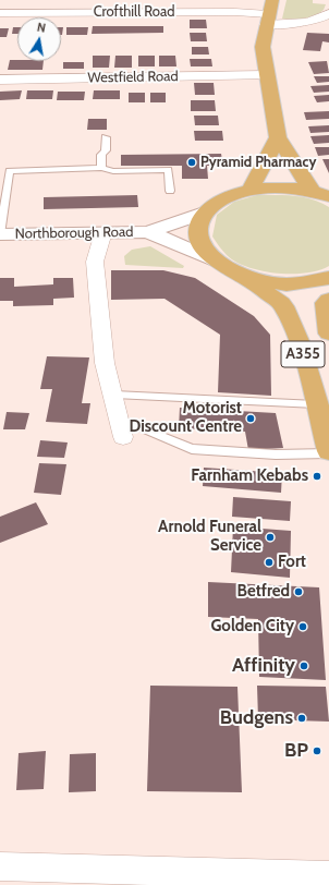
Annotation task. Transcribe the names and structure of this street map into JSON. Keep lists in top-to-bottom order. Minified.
{"streets":{"main road":["A355"],"street":["Crofthill Road","Westfield Road","Northborough Road"]},"crossings":[["Northborough Road","A355"]],"places":["Pyramid Pharmacy","Motorist Discount Centre","Farnham Kebabs","Arnold Funeral Service","Fort","Betfred","Golden City","Affinity","Budgens","BP"],"north":"top"}
